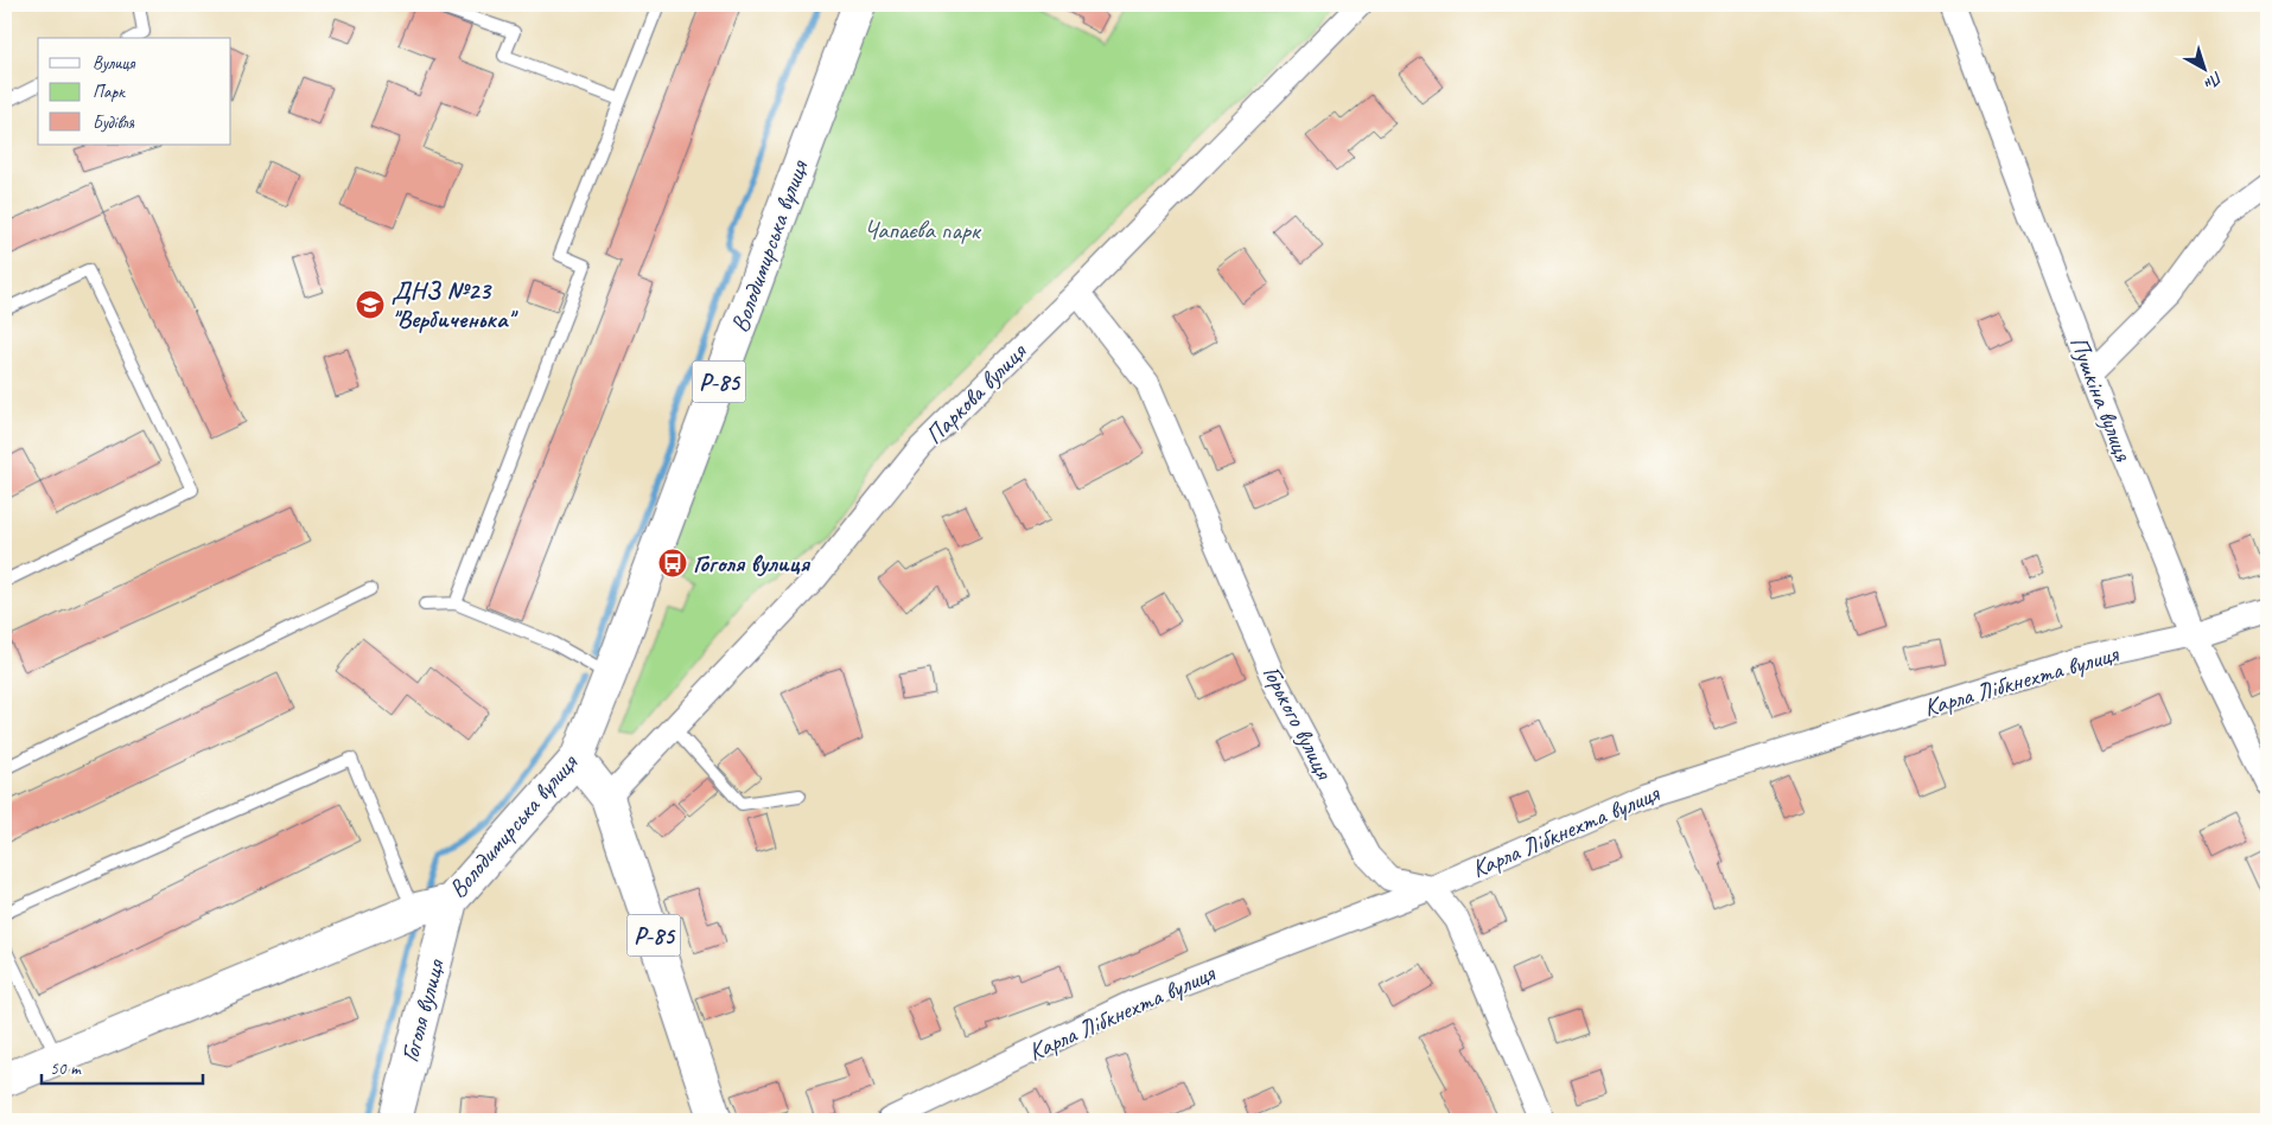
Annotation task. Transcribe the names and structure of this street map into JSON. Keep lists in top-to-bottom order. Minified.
{"streets":{"main road":["Володимирська вулиця","Р-85","Гоголя вулиця"],"street":["Паркова вулиця","Пушкіна вулиця","Карла Лібкнехта вулиця","Горького вулиця"]},"crossings":[["Володимирська вулиця","Р-85"],["Володимирська вулиця","Гоголя вулиця"],["Р-85","Паркова вулиця"],["Паркова вулиця","Горького вулиця"],["Пушкіна вулиця","Карла Лібкнехта вулиця"],["Карла Лібкнехта вулиця","Горького вулиця"]],"parks":["Чапаєва парк"],"places":{"school or university":["ДНЗ №23 \"Вербиченька\""],"bus stop":["Гоголя вулиця"]},"legend":["Вулиця","Парк","Будівля"],"scale_bar":"50 m","north":"bottom right"}
